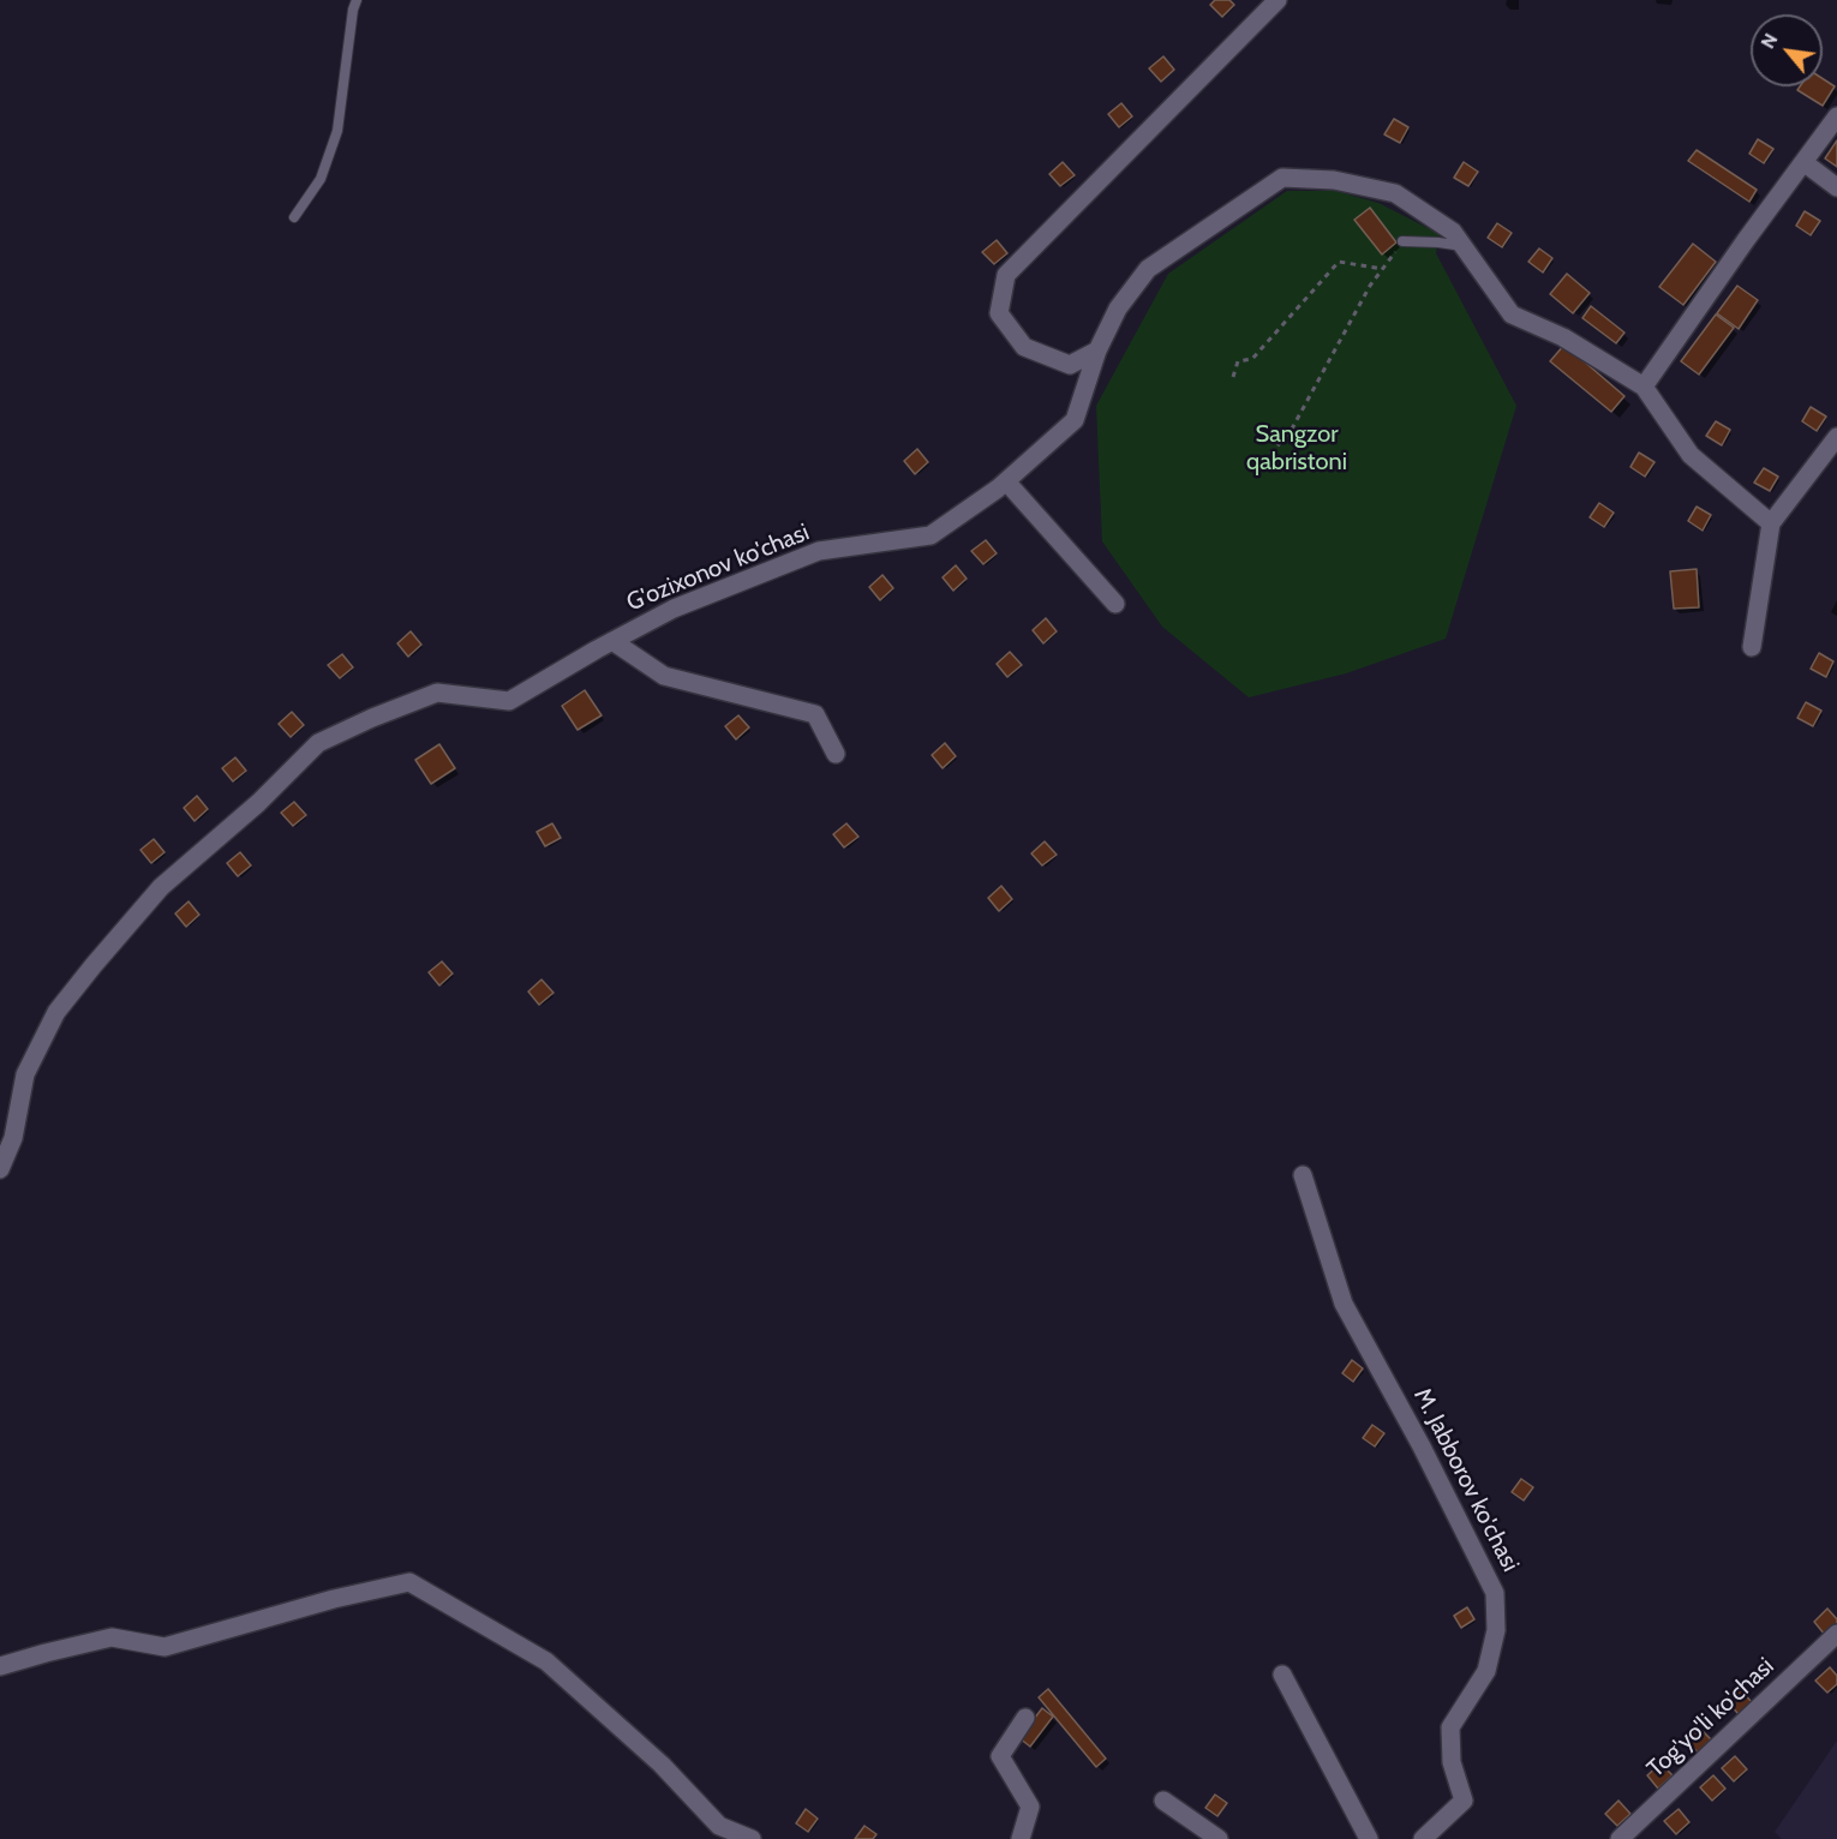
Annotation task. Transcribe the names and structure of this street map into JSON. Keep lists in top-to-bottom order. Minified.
{"streets":{"street":["G'ozixonov ko'chasi","M. Jabborov ko'chasi","Tog'yo'li ko'chasi"]},"parks":["Sangzor qabristoni"],"north":"top left"}
